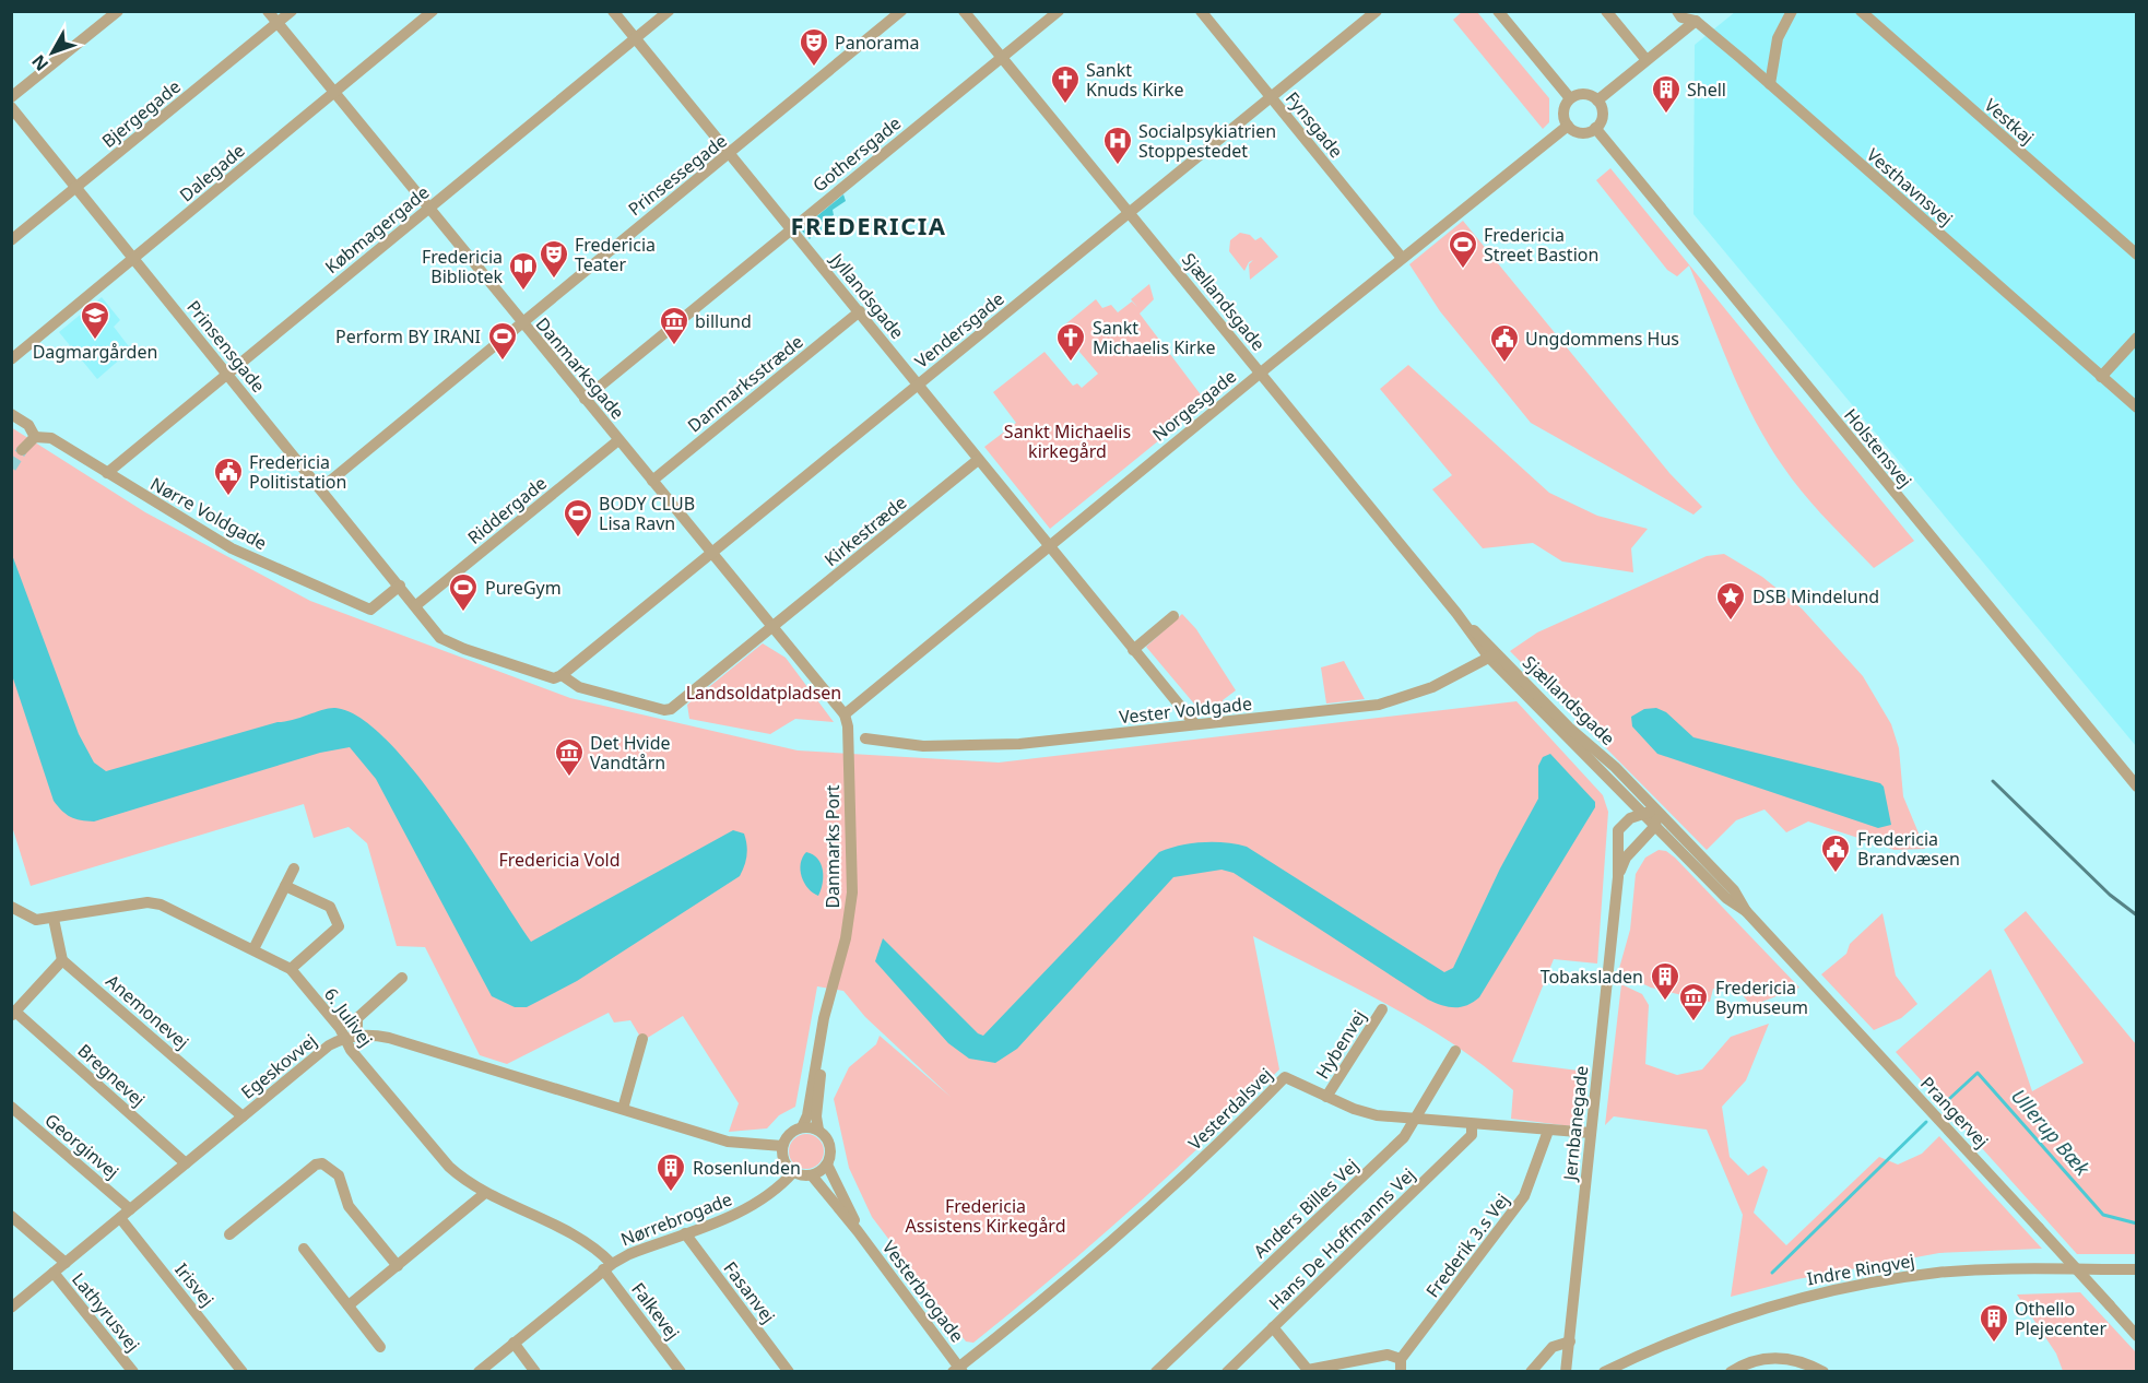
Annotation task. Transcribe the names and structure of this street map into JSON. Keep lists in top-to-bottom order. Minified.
{"streets":{"street":["Bjergegade","Vestkaj","Fynsgade","Gothersgade","Dalegade","Prinsessegade","Vesthavnsvej","Købmagergade","Jyllandsgade","Sjællandsgade","Vendersgade","Prinsensgade","Danmarksgade","Danmarksstræde","Norgesgade","Holstensvej","Riddergade","Nørre Voldgade","Kirkestræde","Vester Voldgade","Danmarks Port","Anemonevej","6. Julivej","Hybenvej","Egeskovvej","Bregnevej","Vesterdalsvej","Prangervej","Jernbanegade","Georginvej","Anders Billes Vej","Nørrebrogade","Hans De Hoffmanns Vej","Frederik 3.s Vej","Indre Ringvej","Irisvej","Vesterbrogade","Fasanvej","Falkevej","Lathyrusvej"]},"crossings":[["Bjergegade","Prinsensgade"],["Bjergegade","Danmarksgade"],["Fynsgade","Vendersgade"],["Fynsgade","Norgesgade"],["Gothersgade","Jyllandsgade"],["Gothersgade","Sjællandsgade"],["Gothersgade","Danmarksgade"],["Dalegade","Prinsensgade"],["Dalegade","Danmarksgade"],["Prinsessegade","Jyllandsgade"],["Prinsessegade","Prinsensgade"],["Prinsessegade","Danmarksgade"],["Købmagergade","Jyllandsgade"],["Købmagergade","Prinsensgade"],["Købmagergade","Danmarksgade"],["Købmagergade","Nørre Voldgade"],["Jyllandsgade","Vendersgade"],["Jyllandsgade","Danmarksstræde"],["Jyllandsgade","Norgesgade"],["Jyllandsgade","Kirkestræde"],["Jyllandsgade","Vester Voldgade"],["Sjællandsgade","Vendersgade"],["Sjællandsgade","Norgesgade"],["Sjællandsgade","Vester Voldgade"],["Sjællandsgade","Prangervej"],["Sjællandsgade","Jernbanegade"],["Vendersgade","Danmarksgade"],["Vendersgade","Kirkestræde"],["Prinsensgade","Riddergade"],["Prinsensgade","Nørre Voldgade"],["Danmarksgade","Danmarksstræde"],["Danmarksgade","Norgesgade"],["Danmarksgade","Riddergade"],["Danmarksgade","Kirkestræde"],["Danmarksgade","Danmarks Port"],["Norgesgade","Holstensvej"],["Norgesgade","Danmarks Port"],["Danmarks Port","Egeskovvej"],["Danmarks Port","Nørrebrogade"],["Danmarks Port","Vesterbrogade"],["Anemonevej","Egeskovvej"],["6. Julivej","Egeskovvej"],["6. Julivej","Nørrebrogade"],["6. Julivej","Falkevej"],["Hybenvej","Vesterdalsvej"],["Egeskovvej","Bregnevej"],["Egeskovvej","Georginvej"],["Egeskovvej","Nørrebrogade"],["Egeskovvej","Irisvej"],["Egeskovvej","Vesterbrogade"],["Egeskovvej","Lathyrusvej"],["Vesterdalsvej","Jernbanegade"],["Vesterdalsvej","Anders Billes Vej"],["Vesterdalsvej","Hans De Hoffmanns Vej"],["Vesterdalsvej","Frederik 3.s Vej"],["Vesterdalsvej","Vesterbrogade"],["Prangervej","Jernbanegade"],["Nørrebrogade","Vesterbrogade"],["Nørrebrogade","Fasanvej"],["Nørrebrogade","Falkevej"]],"districts":["FREDERICIA"],"water":["Ullerup Bæk"],"parks":["Sankt Michaelis kirkegård","Landsoldatpladsen","Fredericia Vold","Fredericia Assistens Kirkegård"],"places":{"theatre":["Panorama","Fredericia Teater"],"church":["Sankt Knuds Kirke","Sankt Michaelis Kirke"],"building":["Shell","Tobaksladen","Rosenlunden","Othello Plejecenter"],"hospital":["Socialpsykiatrien Stoppestedet"],"sports":["Fredericia Street Bastion","Perform BY IRANI","BODY CLUB Lisa Ravn","PureGym"],"library":["Fredericia Bibliotek"],"school or university":["Dagmargården"],"museum":["billund","Det Hvide Vandtårn","Fredericia Bymuseum"],"public building":["Ungdommens Hus","Fredericia Politistation","Fredericia Brandvæsen"],"place":["DSB Mindelund"]},"north":"bottom left"}
